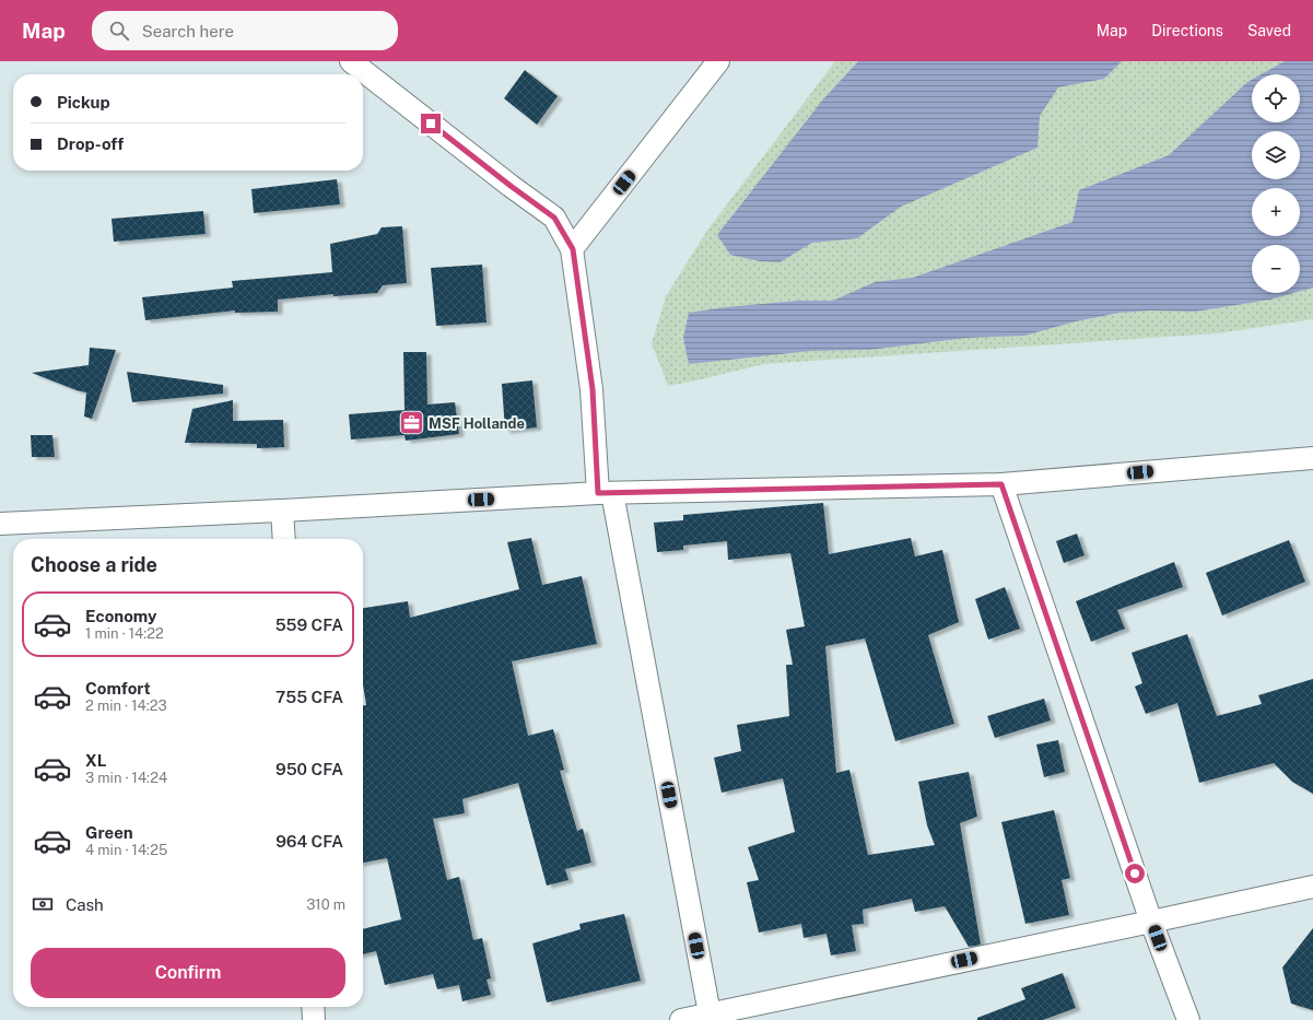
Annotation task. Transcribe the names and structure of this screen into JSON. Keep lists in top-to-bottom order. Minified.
{"places":{"office":["MSF Hollande"]},"page":{"header":"Map","search":"Search here","nav":["Map","Directions","Saved"],"map_buttons":["+","−"],"banner":["Pickup","Drop-off"],"heading":"Choose a ride","list":[{"name":"Economy","note":"1 min · 14:22","value":"559 CFA"},{"name":"Comfort","note":"2 min · 14:23","value":"755 CFA"},{"name":"XL","note":"3 min · 14:24","value":"950 CFA"},{"name":"Green","note":"4 min · 14:25","value":"964 CFA"}],"pay":["Cash","310 m"],"buttons":"Confirm"}}
